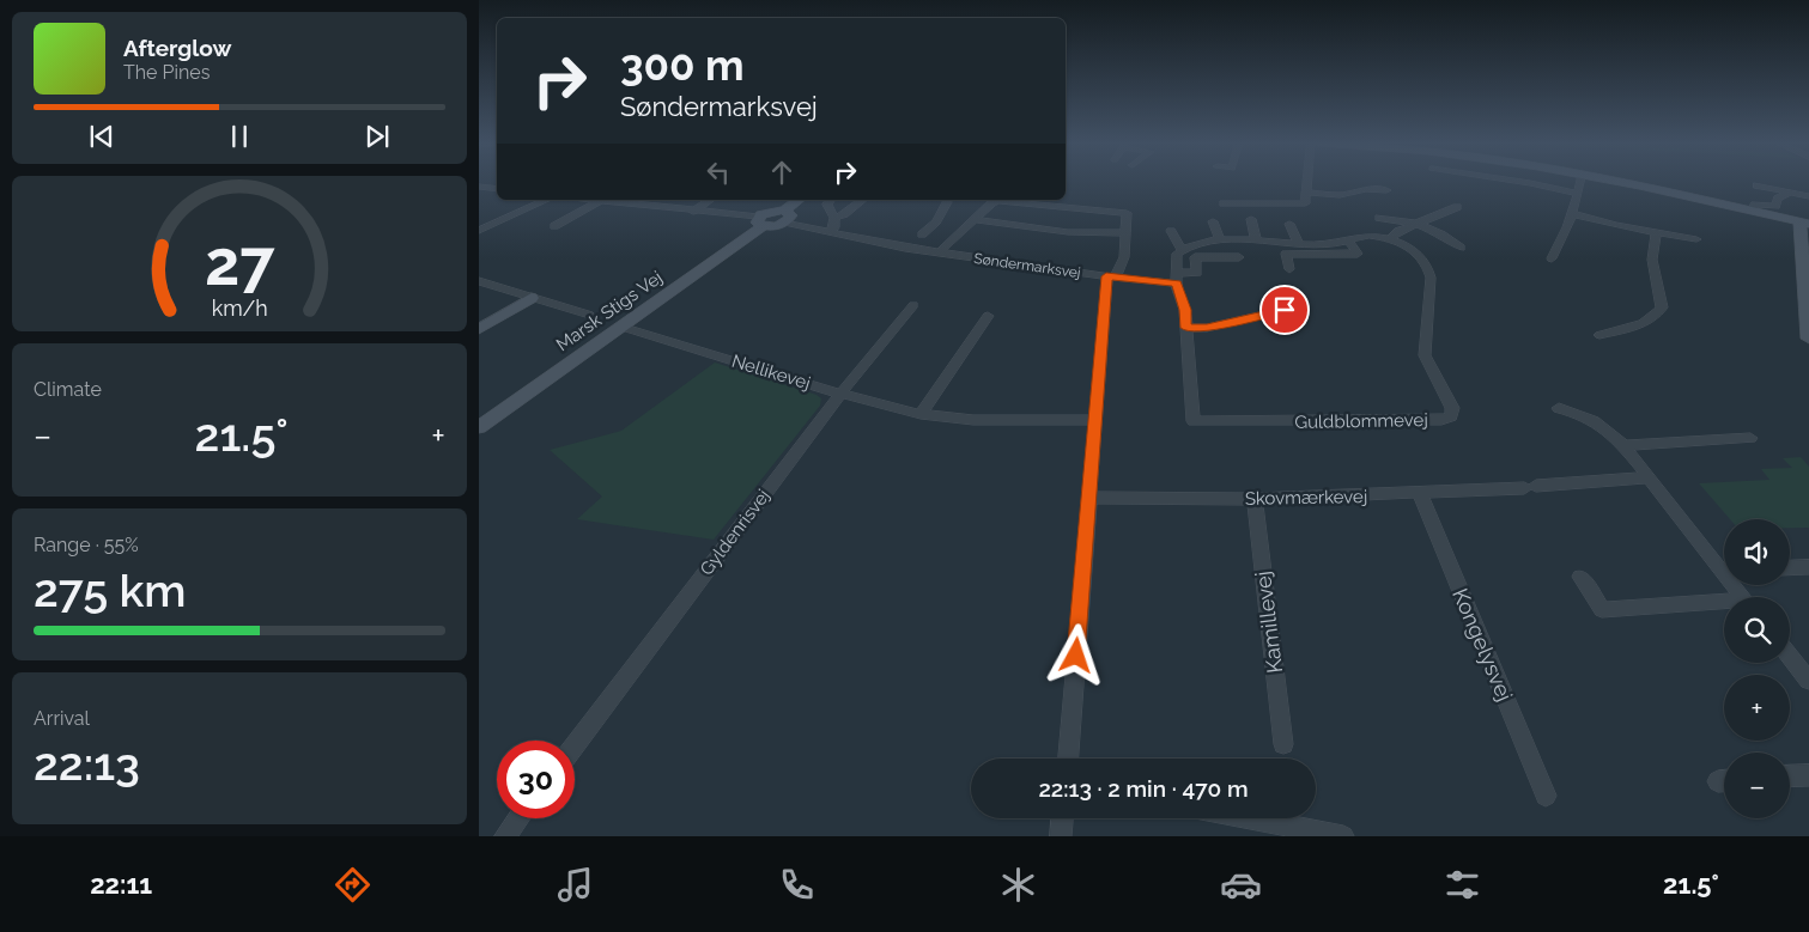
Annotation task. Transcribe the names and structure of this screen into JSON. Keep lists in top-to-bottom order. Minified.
{"streets":{"street":["Søndermarksvej","Marsk Stigs Vej","Nellikevej","Guldblommevej","Skovmærkevej","Gyldenrisvej","Kamillevej","Kongelysvej"]},"crossings":[["Søndermarksvej","Guldblommevej"],["Marsk Stigs Vej","Nellikevej"],["Nellikevej","Gyldenrisvej"],["Skovmærkevej","Kamillevej"],["Skovmærkevej","Kongelysvej"]],"page":{"turn":["300 m","Søndermarksvej"],"song":["Afterglow","The Pines"],"tile":["Climate",["Range · 55%","275 km"],["Arrival","22:13"]],"heat":["−","21.5°","+"],"map_buttons":["+","−"],"limit":"30","trip":"22:13 · 2 min · 470 m","tabs":["22:11","21.5°"],"gauge":["27","km/h"]}}
